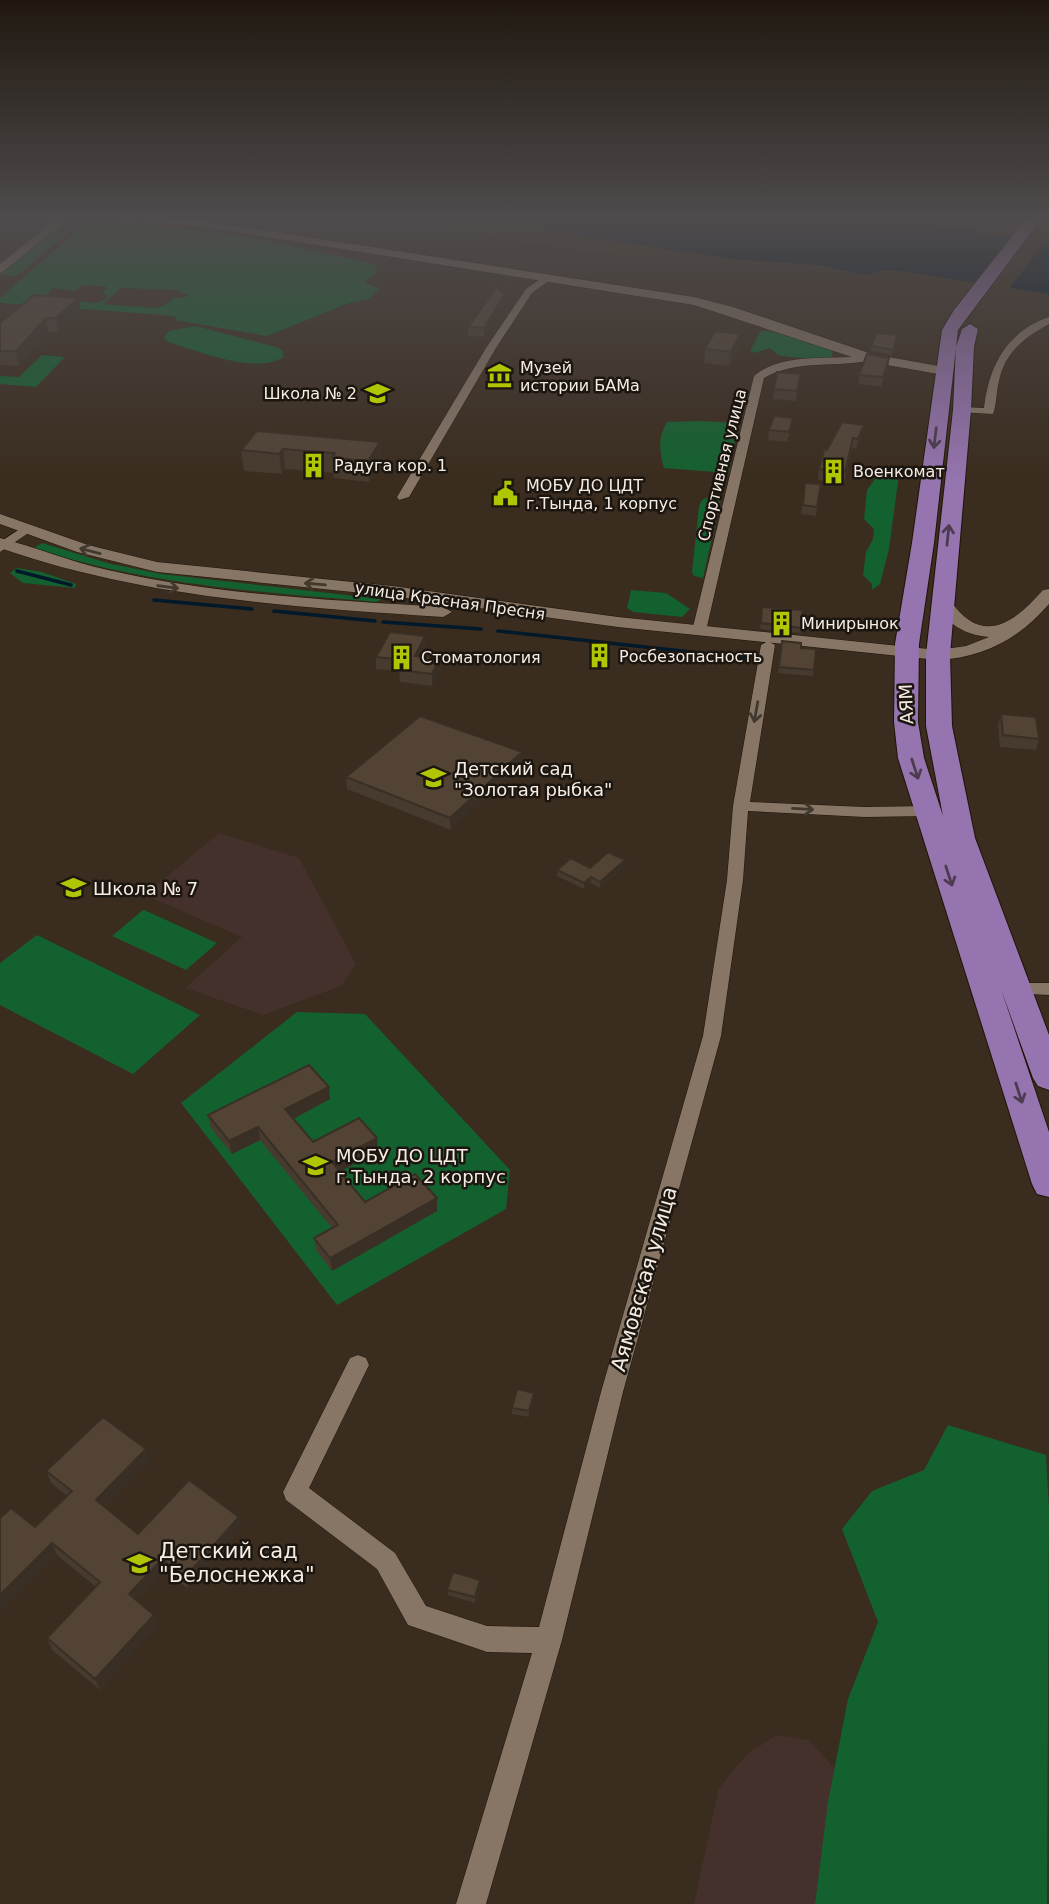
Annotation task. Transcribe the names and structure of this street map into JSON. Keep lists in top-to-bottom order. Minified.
{"streets":{"highway":["АЯМ"],"street":["Спортивная улица","улица Красная Пресня","Аямовская улица"]},"crossings":[["Спортивная улица","улица Красная Пресня"],["улица Красная Пресня","АЯМ"],["улица Красная Пресня","Аямовская улица"]],"places":{"museum":["Музей истории БАМа"],"school or university":["Школа № 2","Детский сад \"Золотая рыбка\"","Школа № 7","МОБУ ДО ЦДТ г.Тында, 2 корпус","Детский сад \"Белоснежка\""],"building":["Радуга кор. 1","Военкомат","Минирынок","Росбезопасность","Стоматология"],"public building":["МОБУ ДО ЦДТ г.Тында, 1 корпус"]}}
